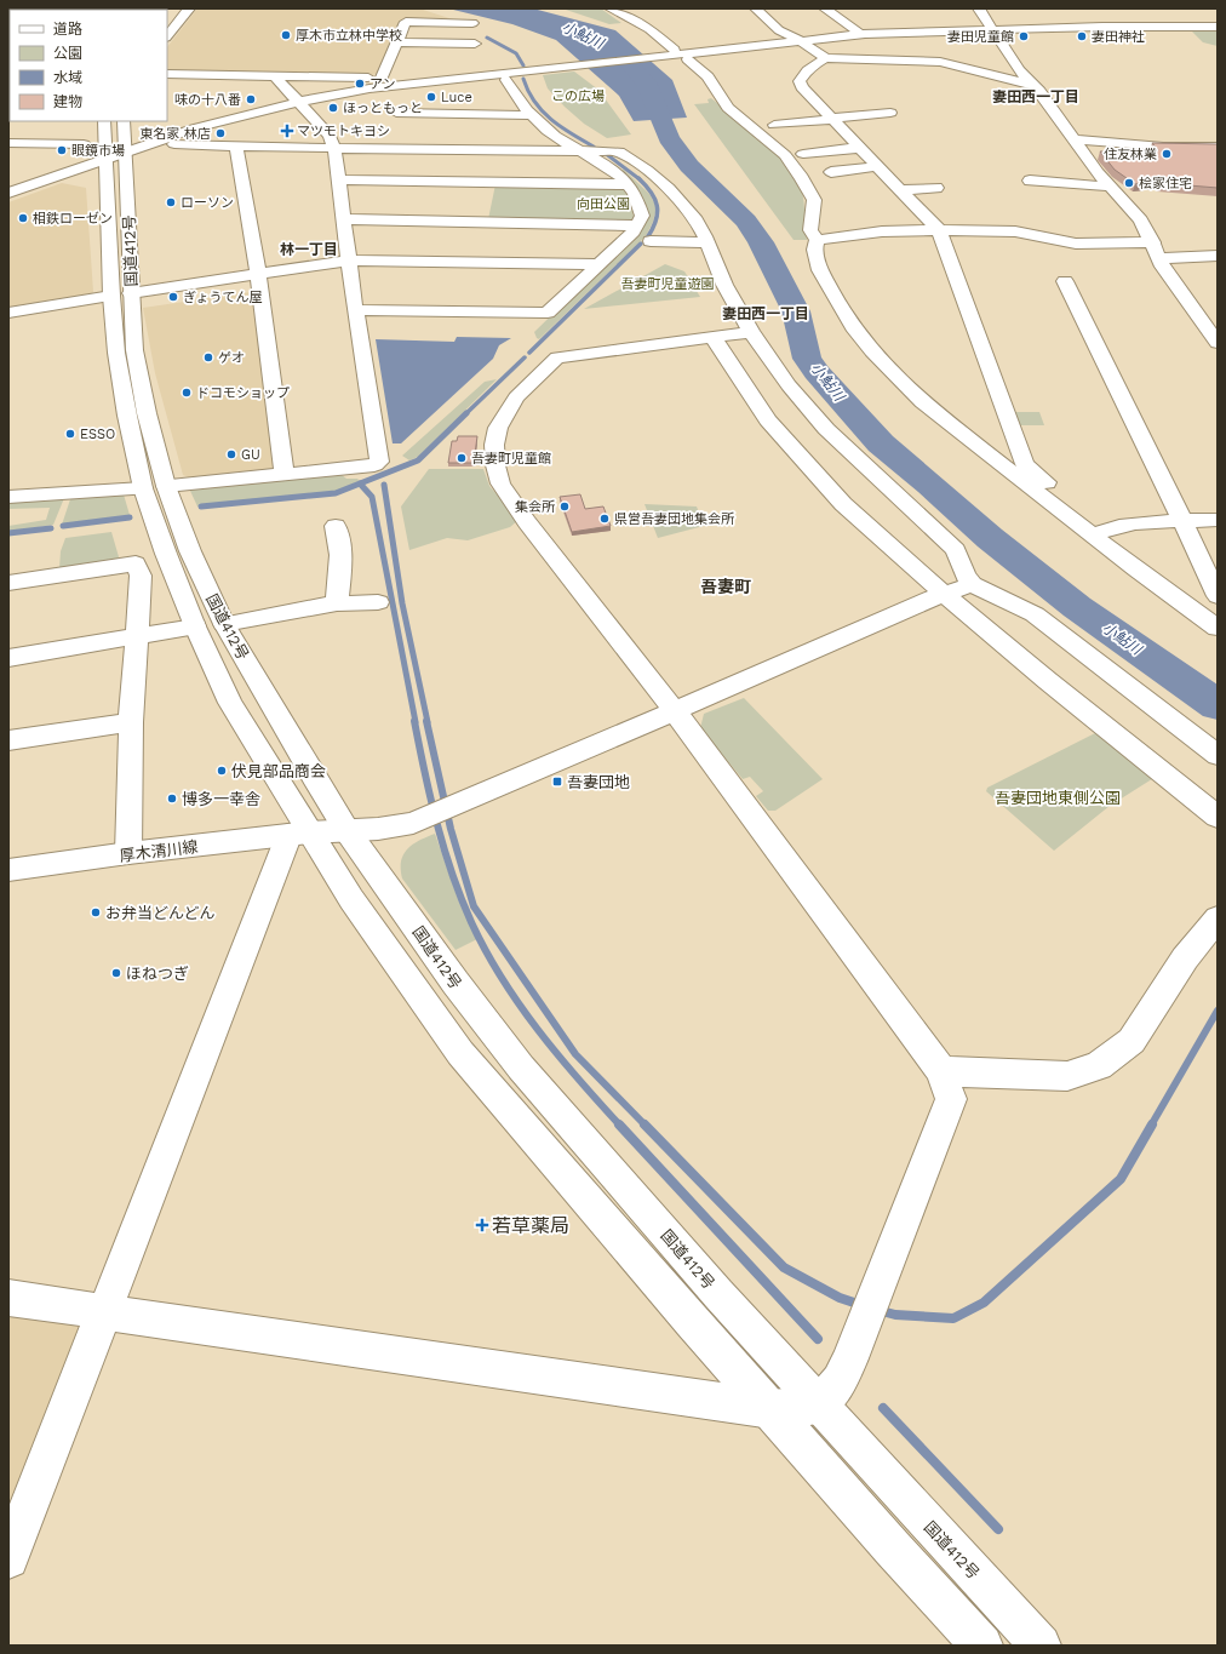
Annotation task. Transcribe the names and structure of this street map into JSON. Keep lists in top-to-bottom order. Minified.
{"streets":{"main road":["国道412号","厚木清川線"]},"crossings":[["国道412号","厚木清川線"]],"districts":["妻田西一丁目","林一丁目","妻田西一丁目","吾妻町"],"water":["小鮎川"],"parks":["この広場","向田公園","吾妻町児童遊園","吾妻団地東側公園"],"places":{"other":["厚木市立林中学校","妻田児童館","妻田神社","アン","Luce","味の十八番","ほっともっと","東名家 林店","眼鏡市場","住友林業","桧家住宅","ローソン","相鉄ローゼン","ぎょうてん屋","ゲオ","ドコモショップ","ESSO","GU","吾妻町児童館","集会所","県営吾妻団地集会所","伏見部品商会","博多一幸舎","お弁当どんどん","ほねつぎ"],"health":["マツモトキヨシ","若草薬局"],"transit":["吾妻団地"]},"legend":["道路","公園","水域","建物"]}
